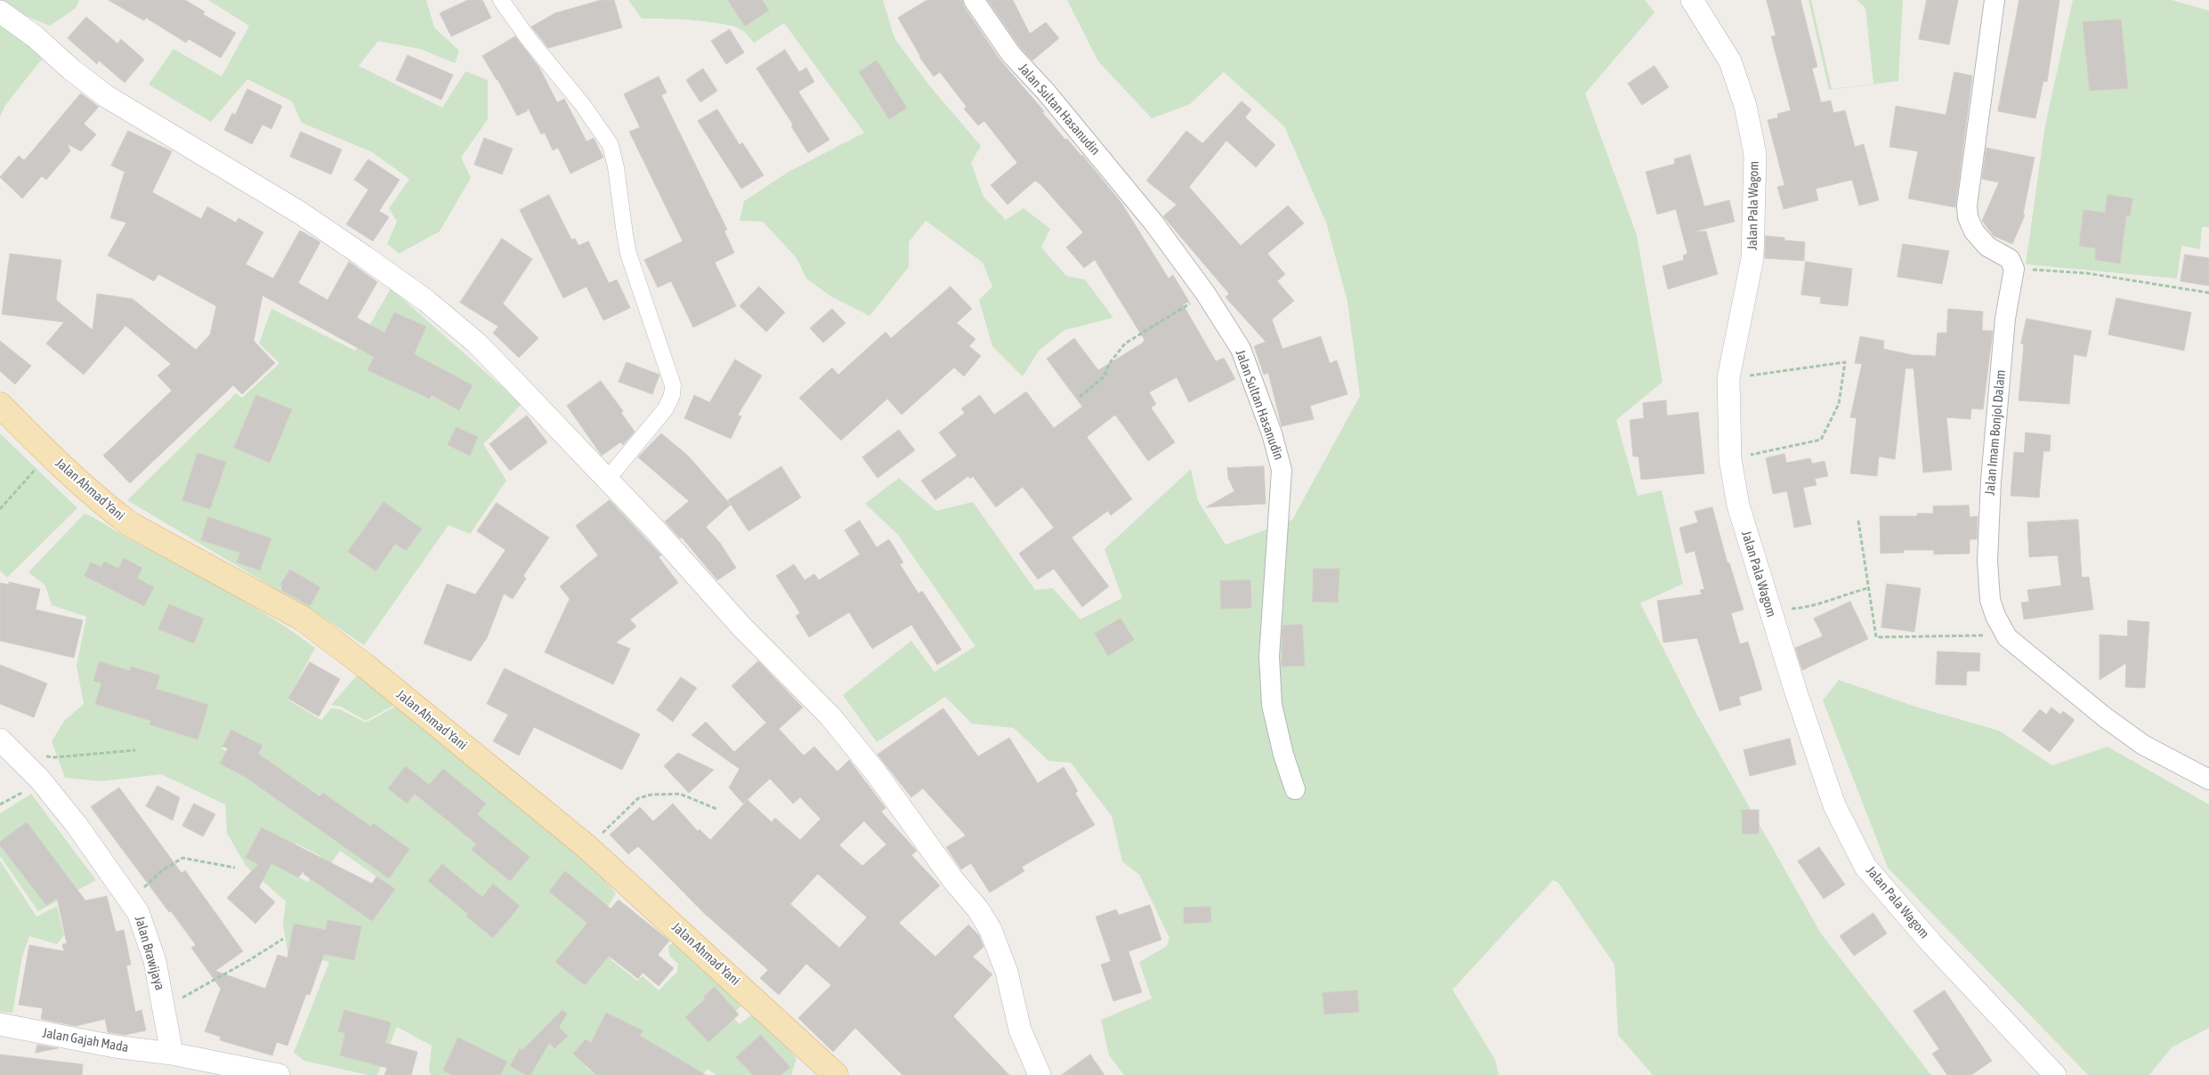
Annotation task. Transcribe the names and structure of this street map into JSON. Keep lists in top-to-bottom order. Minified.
{"streets":{"main road":["Jalan Pala Wagom","Jalan Ahmad Yani","Jalan Brawijaya","Jalan Gajah Mada"],"street":["Jalan Sultan Hasanudin","Jalan Imam Bonjol Dalam"]},"crossings":[["Jalan Brawijaya","Jalan Gajah Mada"]]}
